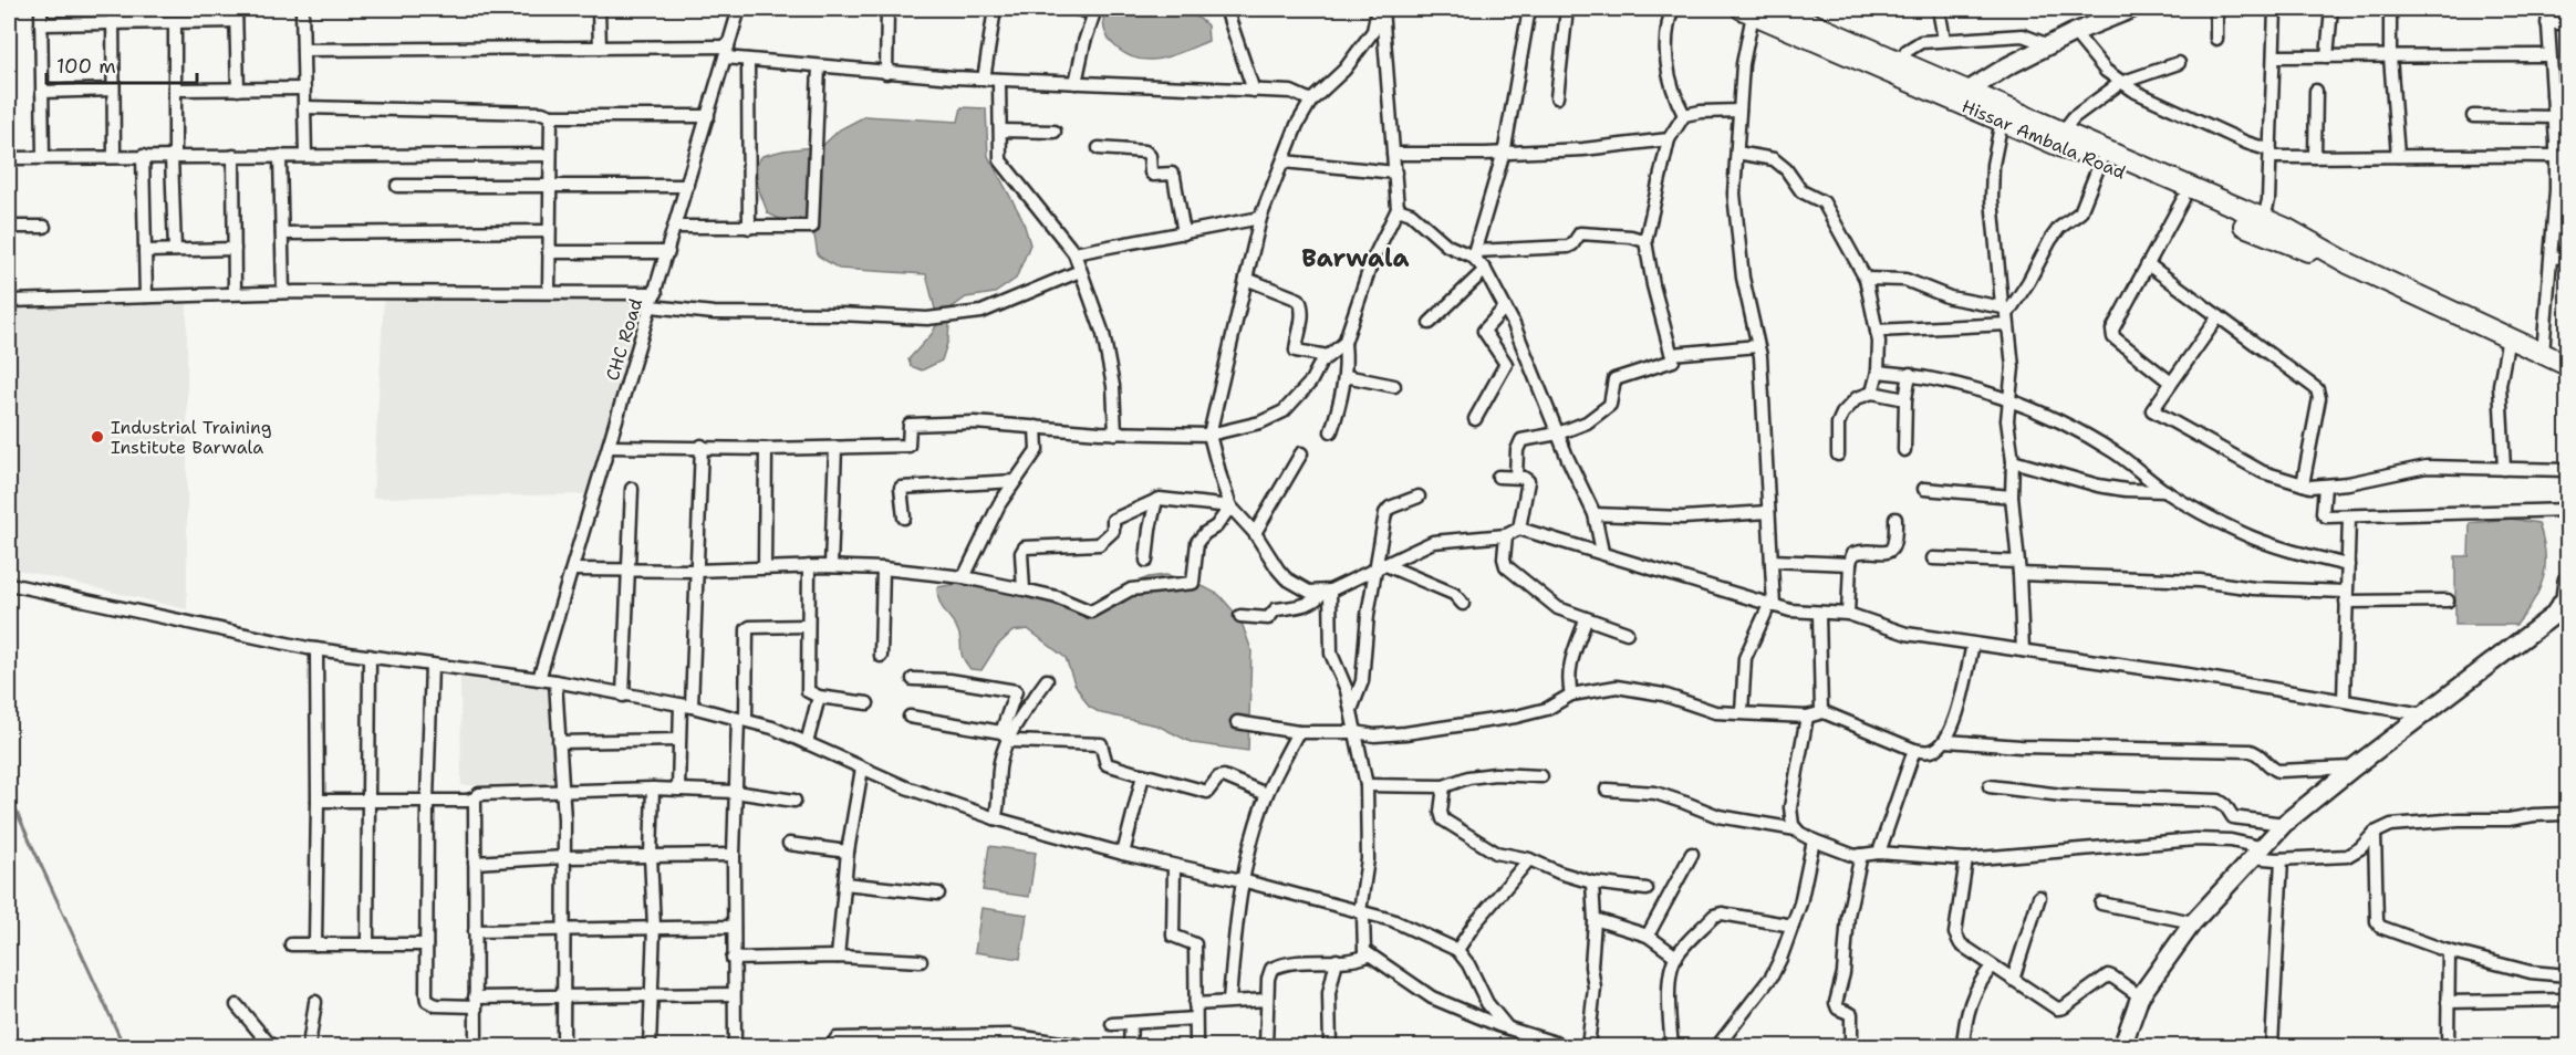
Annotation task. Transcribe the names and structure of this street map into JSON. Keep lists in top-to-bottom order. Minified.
{"streets":{"main road":["Hissar Ambala Road"],"street":["CHC Road"]},"districts":["Barwala"],"places":["Industrial Training Institute Barwala"],"scale_bar":"100 m"}
